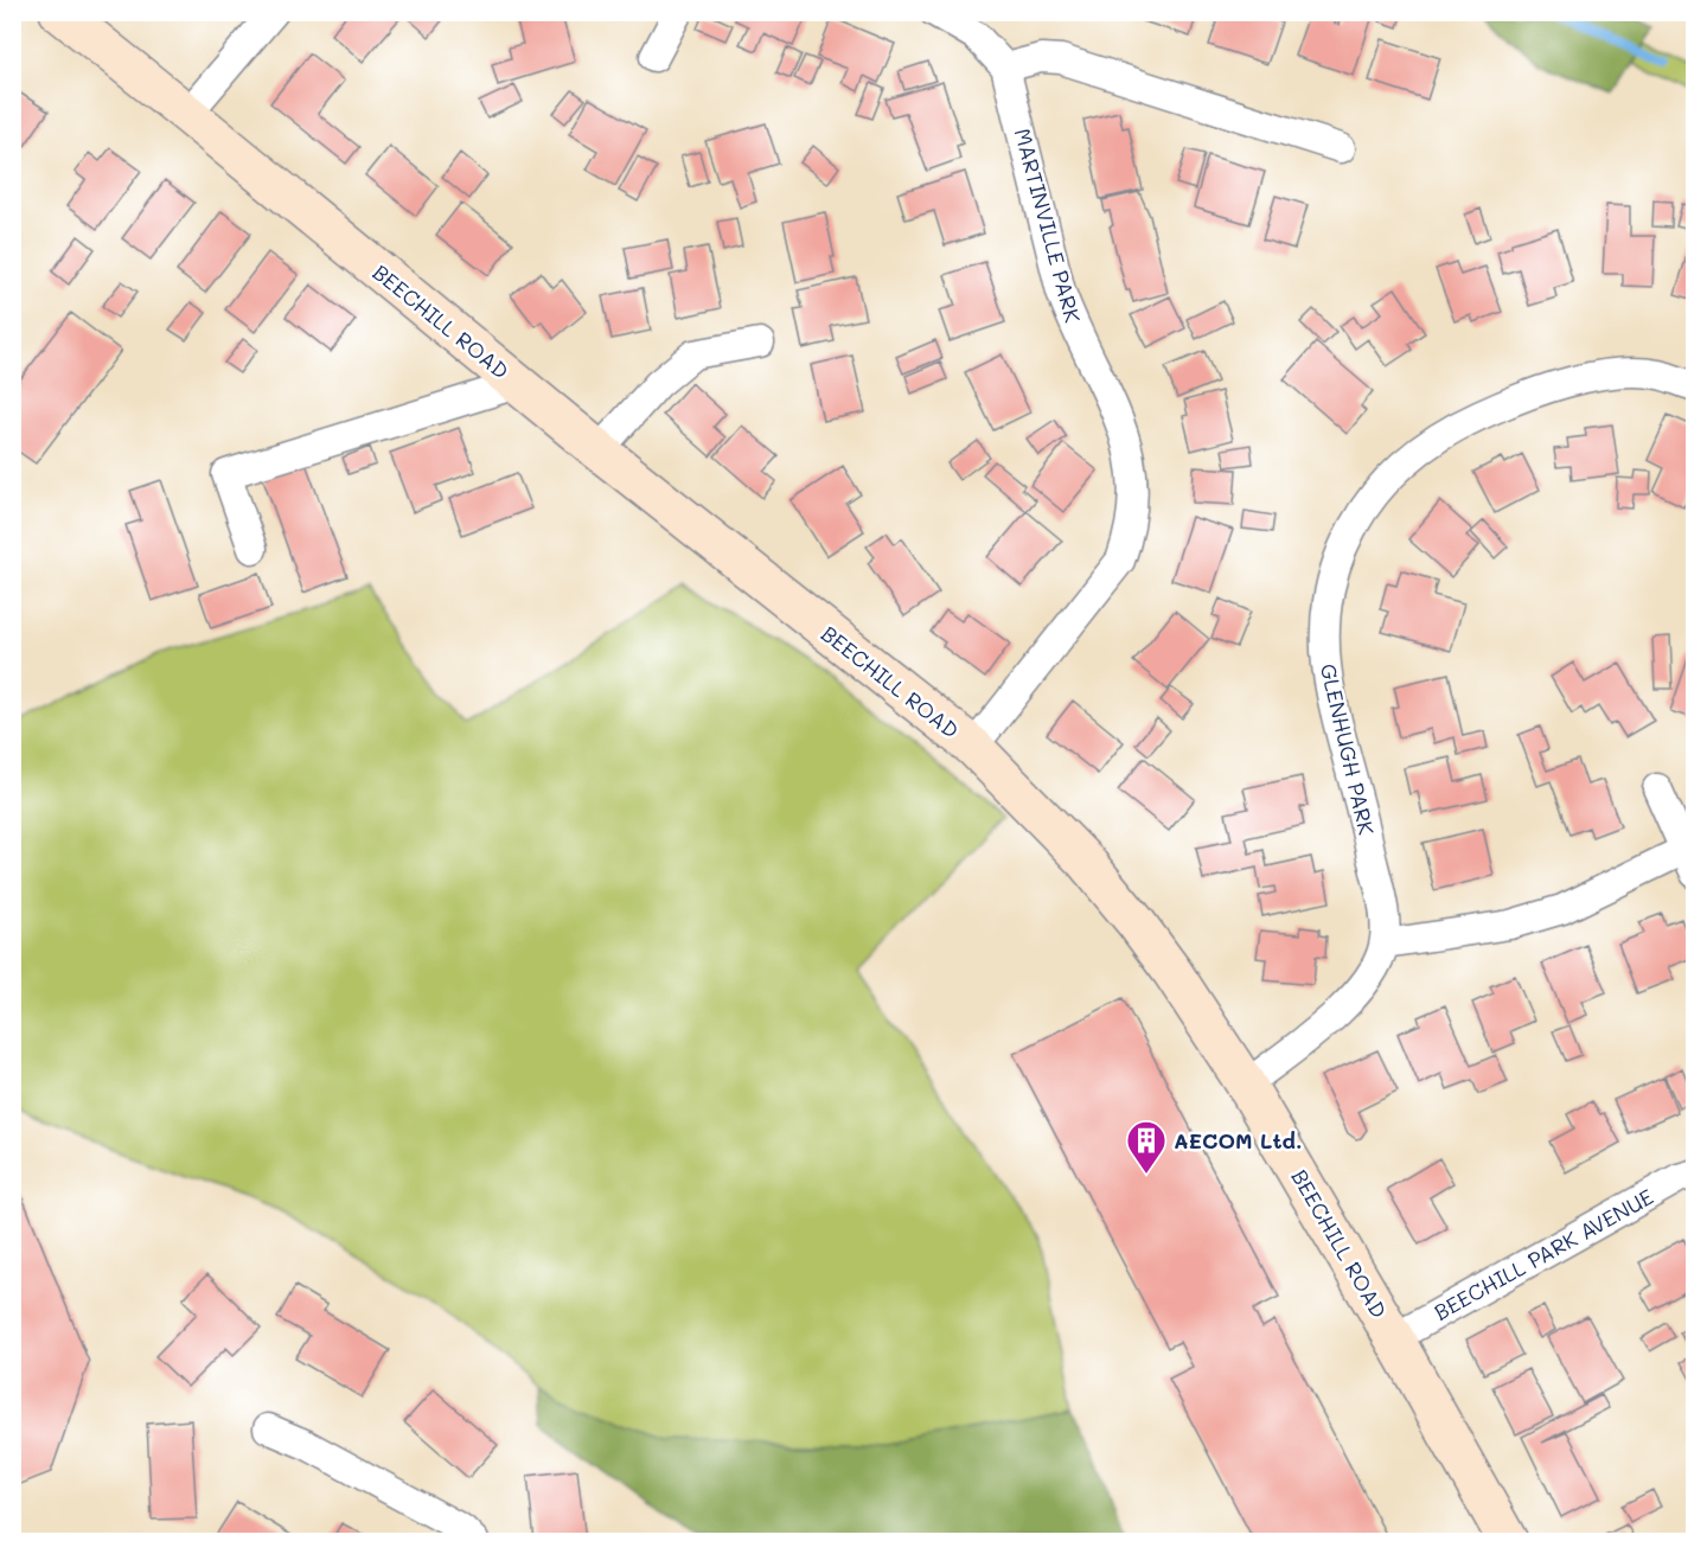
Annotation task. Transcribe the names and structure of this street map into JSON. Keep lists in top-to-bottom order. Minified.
{"streets":{"street":["MARTINVILLE PARK","BEECHILL ROAD","GLENHUGH PARK","BEECHILL PARK AVENUE"]},"crossings":[["MARTINVILLE PARK","BEECHILL ROAD"],["BEECHILL ROAD","BEECHILL PARK AVENUE"]],"places":{"building":["AECOM Ltd."]}}
